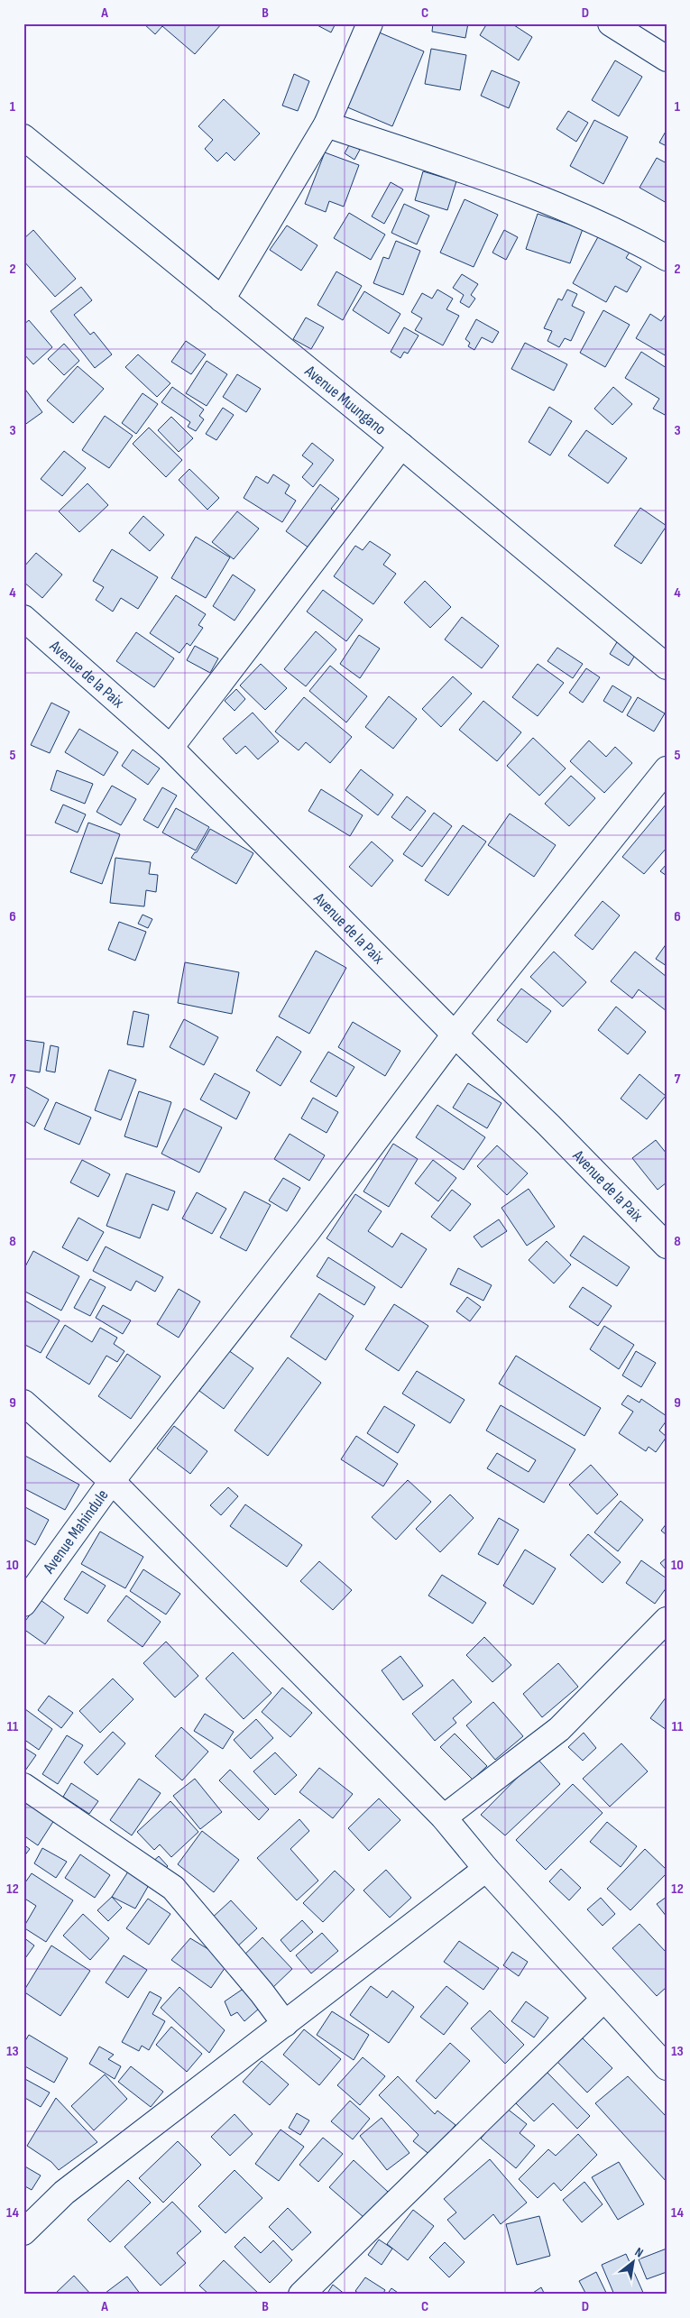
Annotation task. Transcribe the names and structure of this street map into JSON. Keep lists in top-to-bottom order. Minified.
{"streets":{"street":["Avenue Muungano","Avenue de la Paix","Avenue Mahindule"]},"crossings":[["Avenue de la Paix","Avenue Mahindule"]],"north":"top right","grid":{"columns":["A","B","C","D"],"rows":["1","2","3","4","5","6","7","8","9","10","11","12","13","14"]}}
